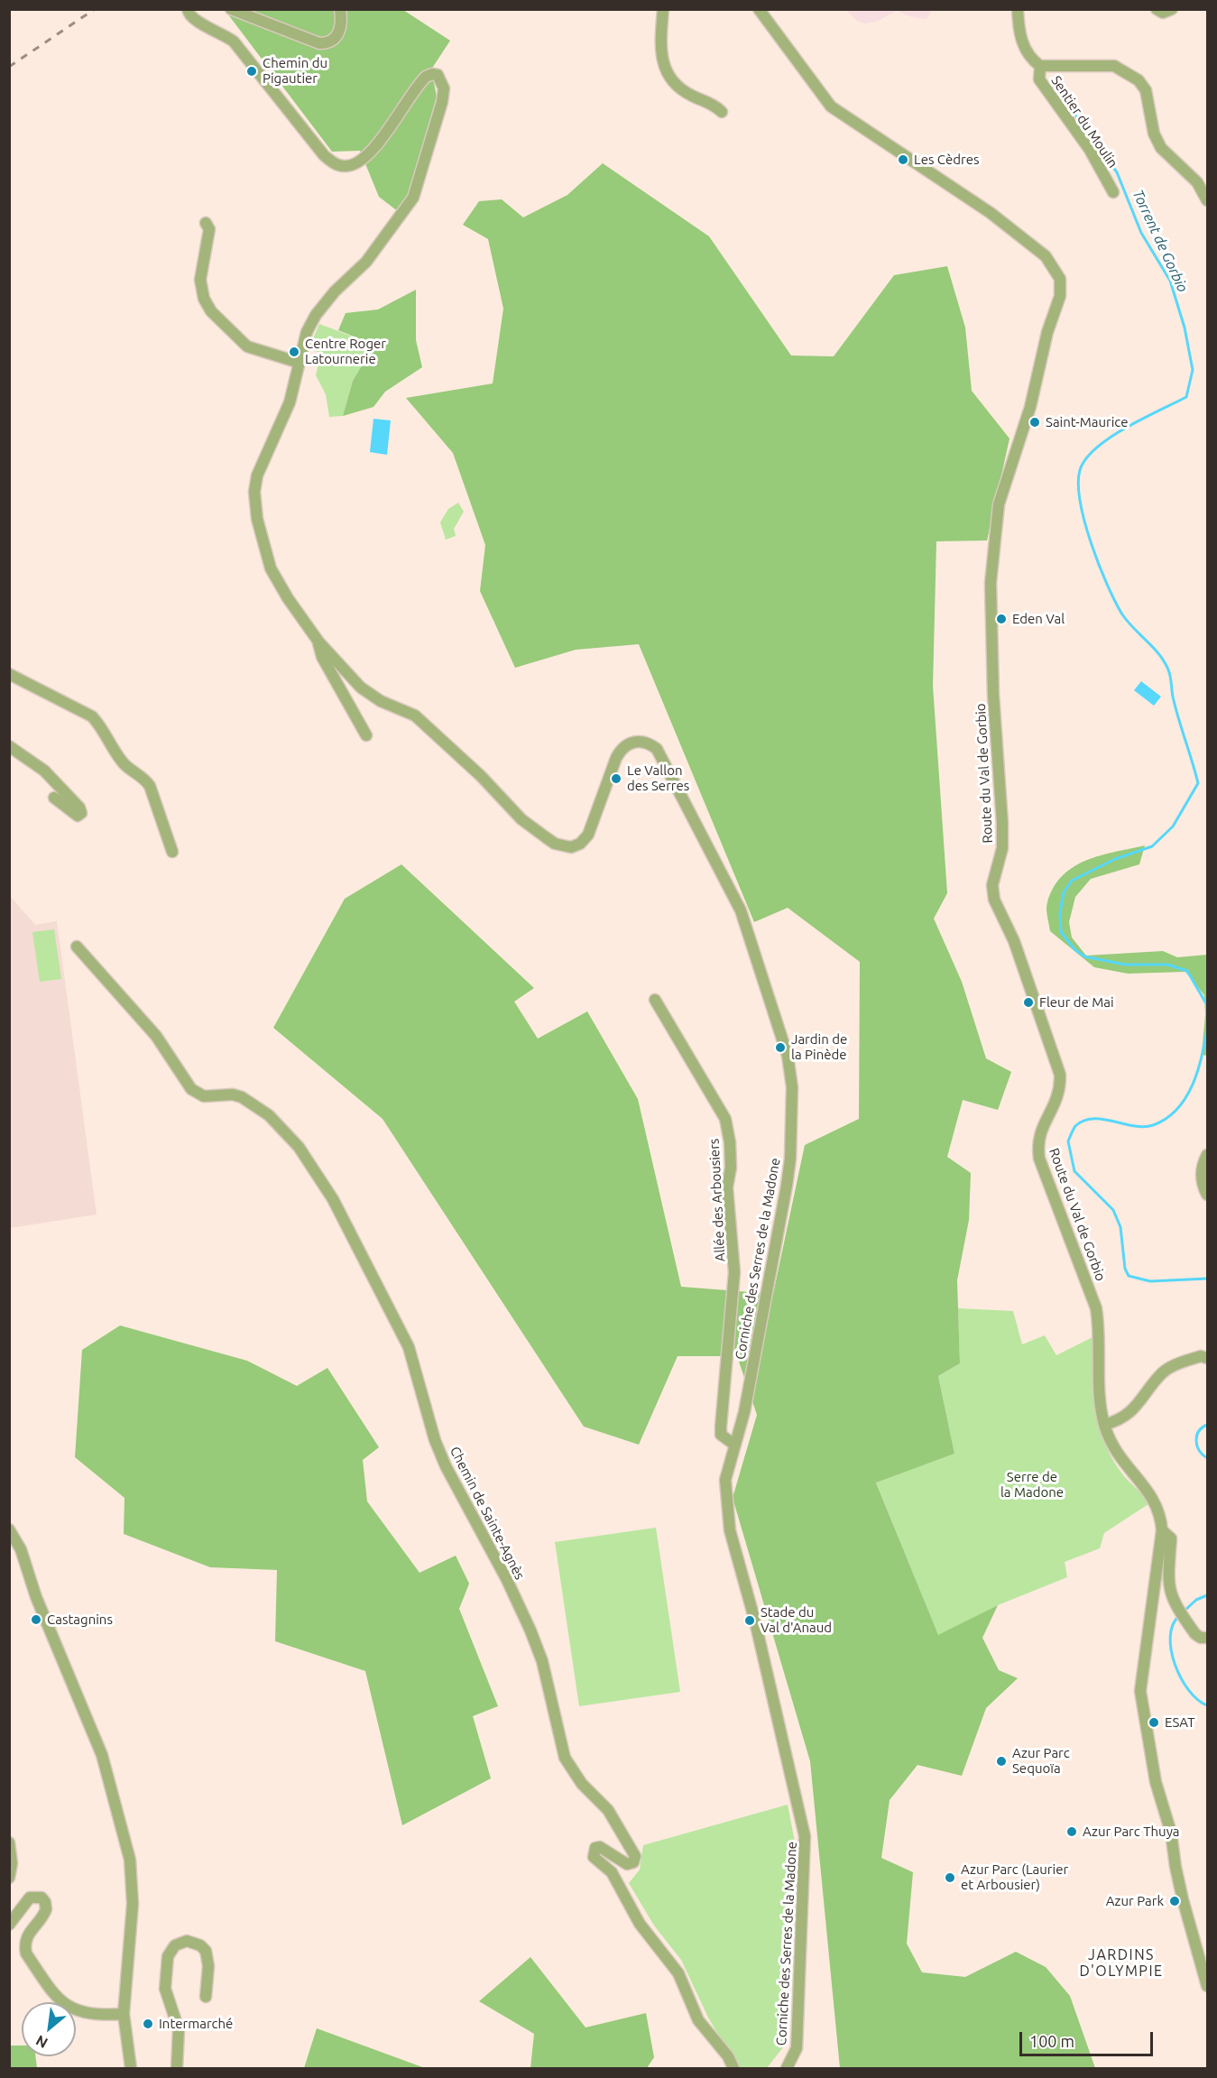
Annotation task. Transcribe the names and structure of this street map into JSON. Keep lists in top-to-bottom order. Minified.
{"streets":{"street":["Sentier du Moulin","Route du Val de Gorbio","Allée des Arbousiers","Corniche des Serres de la Madone","Chemin de Sainte-Agnès"]},"crossings":[["Allée des Arbousiers","Corniche des Serres de la Madone"]],"districts":["JARDINS D'OLYMPIE"],"water":["Torrent de Gorbio"],"parks":["Serre de la Madone"],"places":["Chemin du Pigautier","Les Cèdres","Centre Roger Latournerie","Saint-Maurice","Eden Val","Le Vallon des Serres","Fleur de Mai","Jardin de la Pinède","Castagnins","Stade du Val d'Anaud","ESAT","Azur Parc Sequoïa","Azur Parc Thuya","Azur Parc (Laurier et Arbousier)","Azur Park","Intermarché"],"scale_bar":"100 m","north":"bottom left"}
